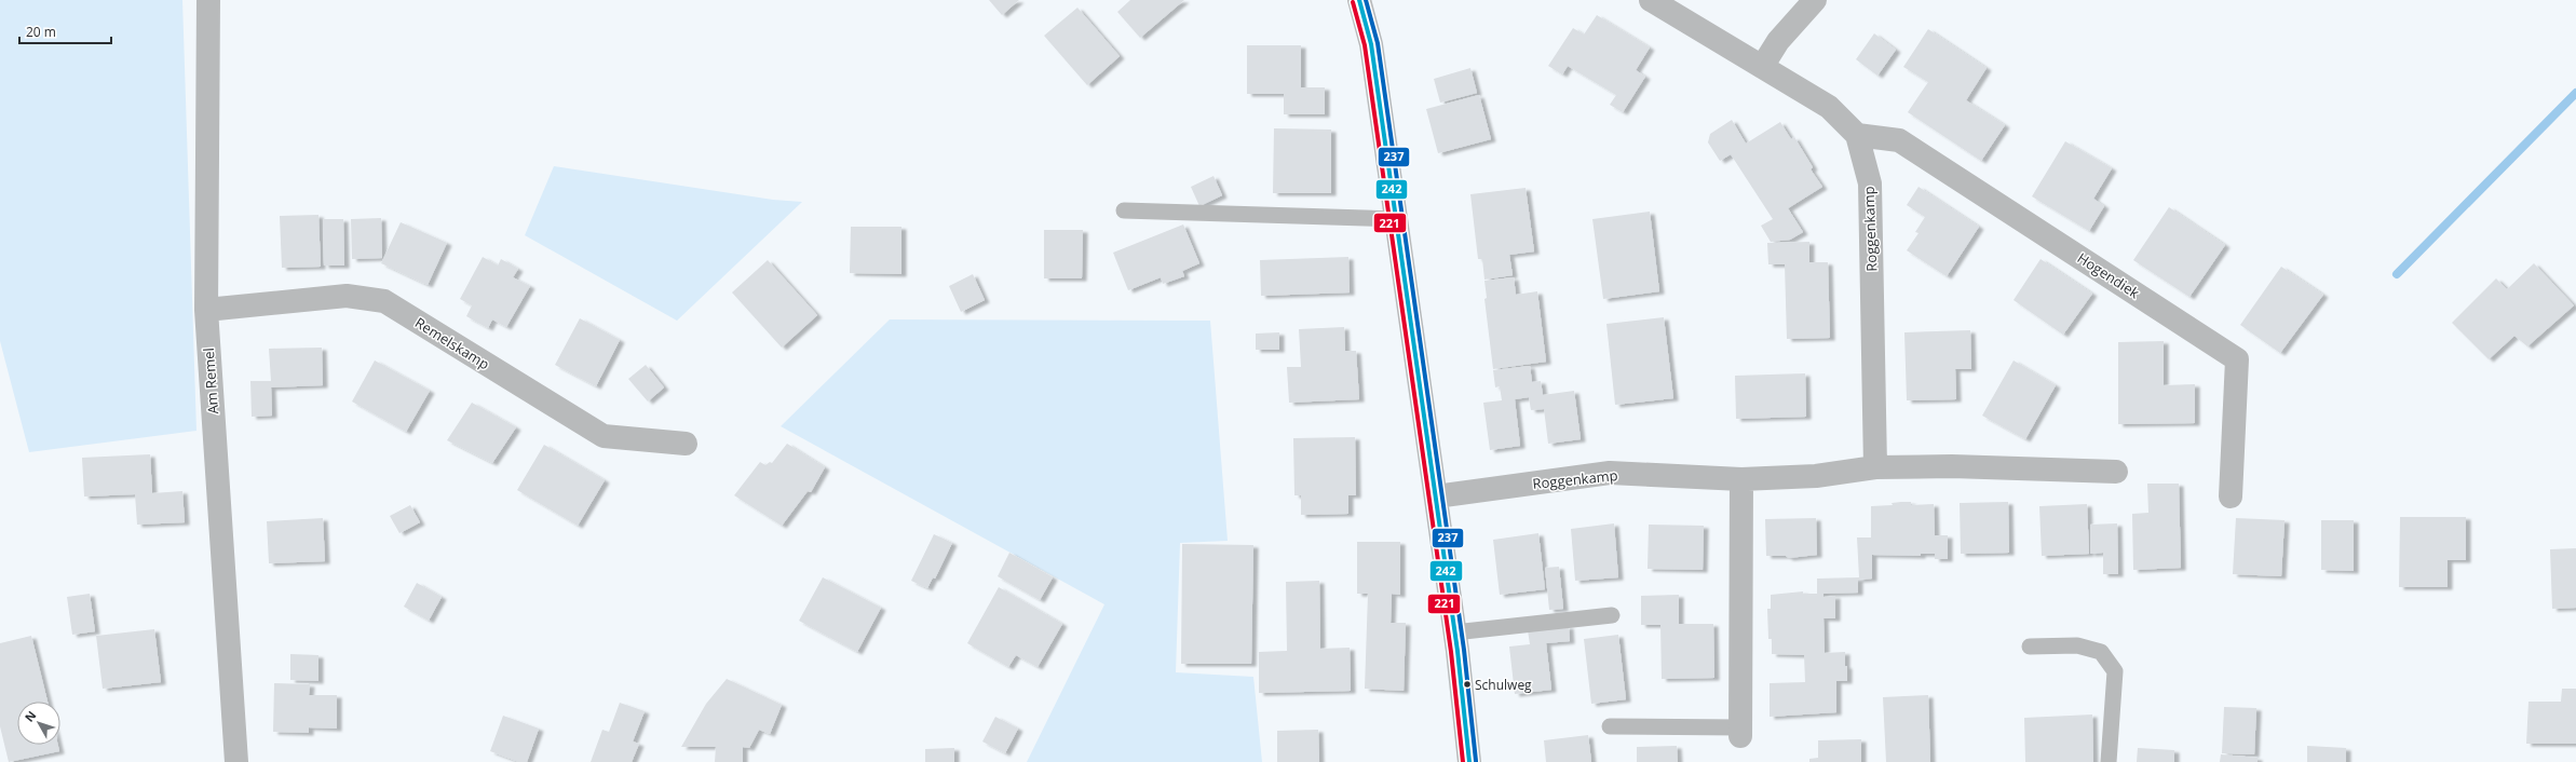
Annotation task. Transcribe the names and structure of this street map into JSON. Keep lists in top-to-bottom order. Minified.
{"streets":{"street":["Roggenkamp","Hogendiek","Remelskamp","Am Remel"]},"crossings":[["Roggenkamp","Hogendiek"],["Remelskamp","Am Remel"]],"places":["Schulweg"],"lines":["transit line 242","transit line 237","transit line 221"],"scale_bar":"20 m","north":"top left"}
